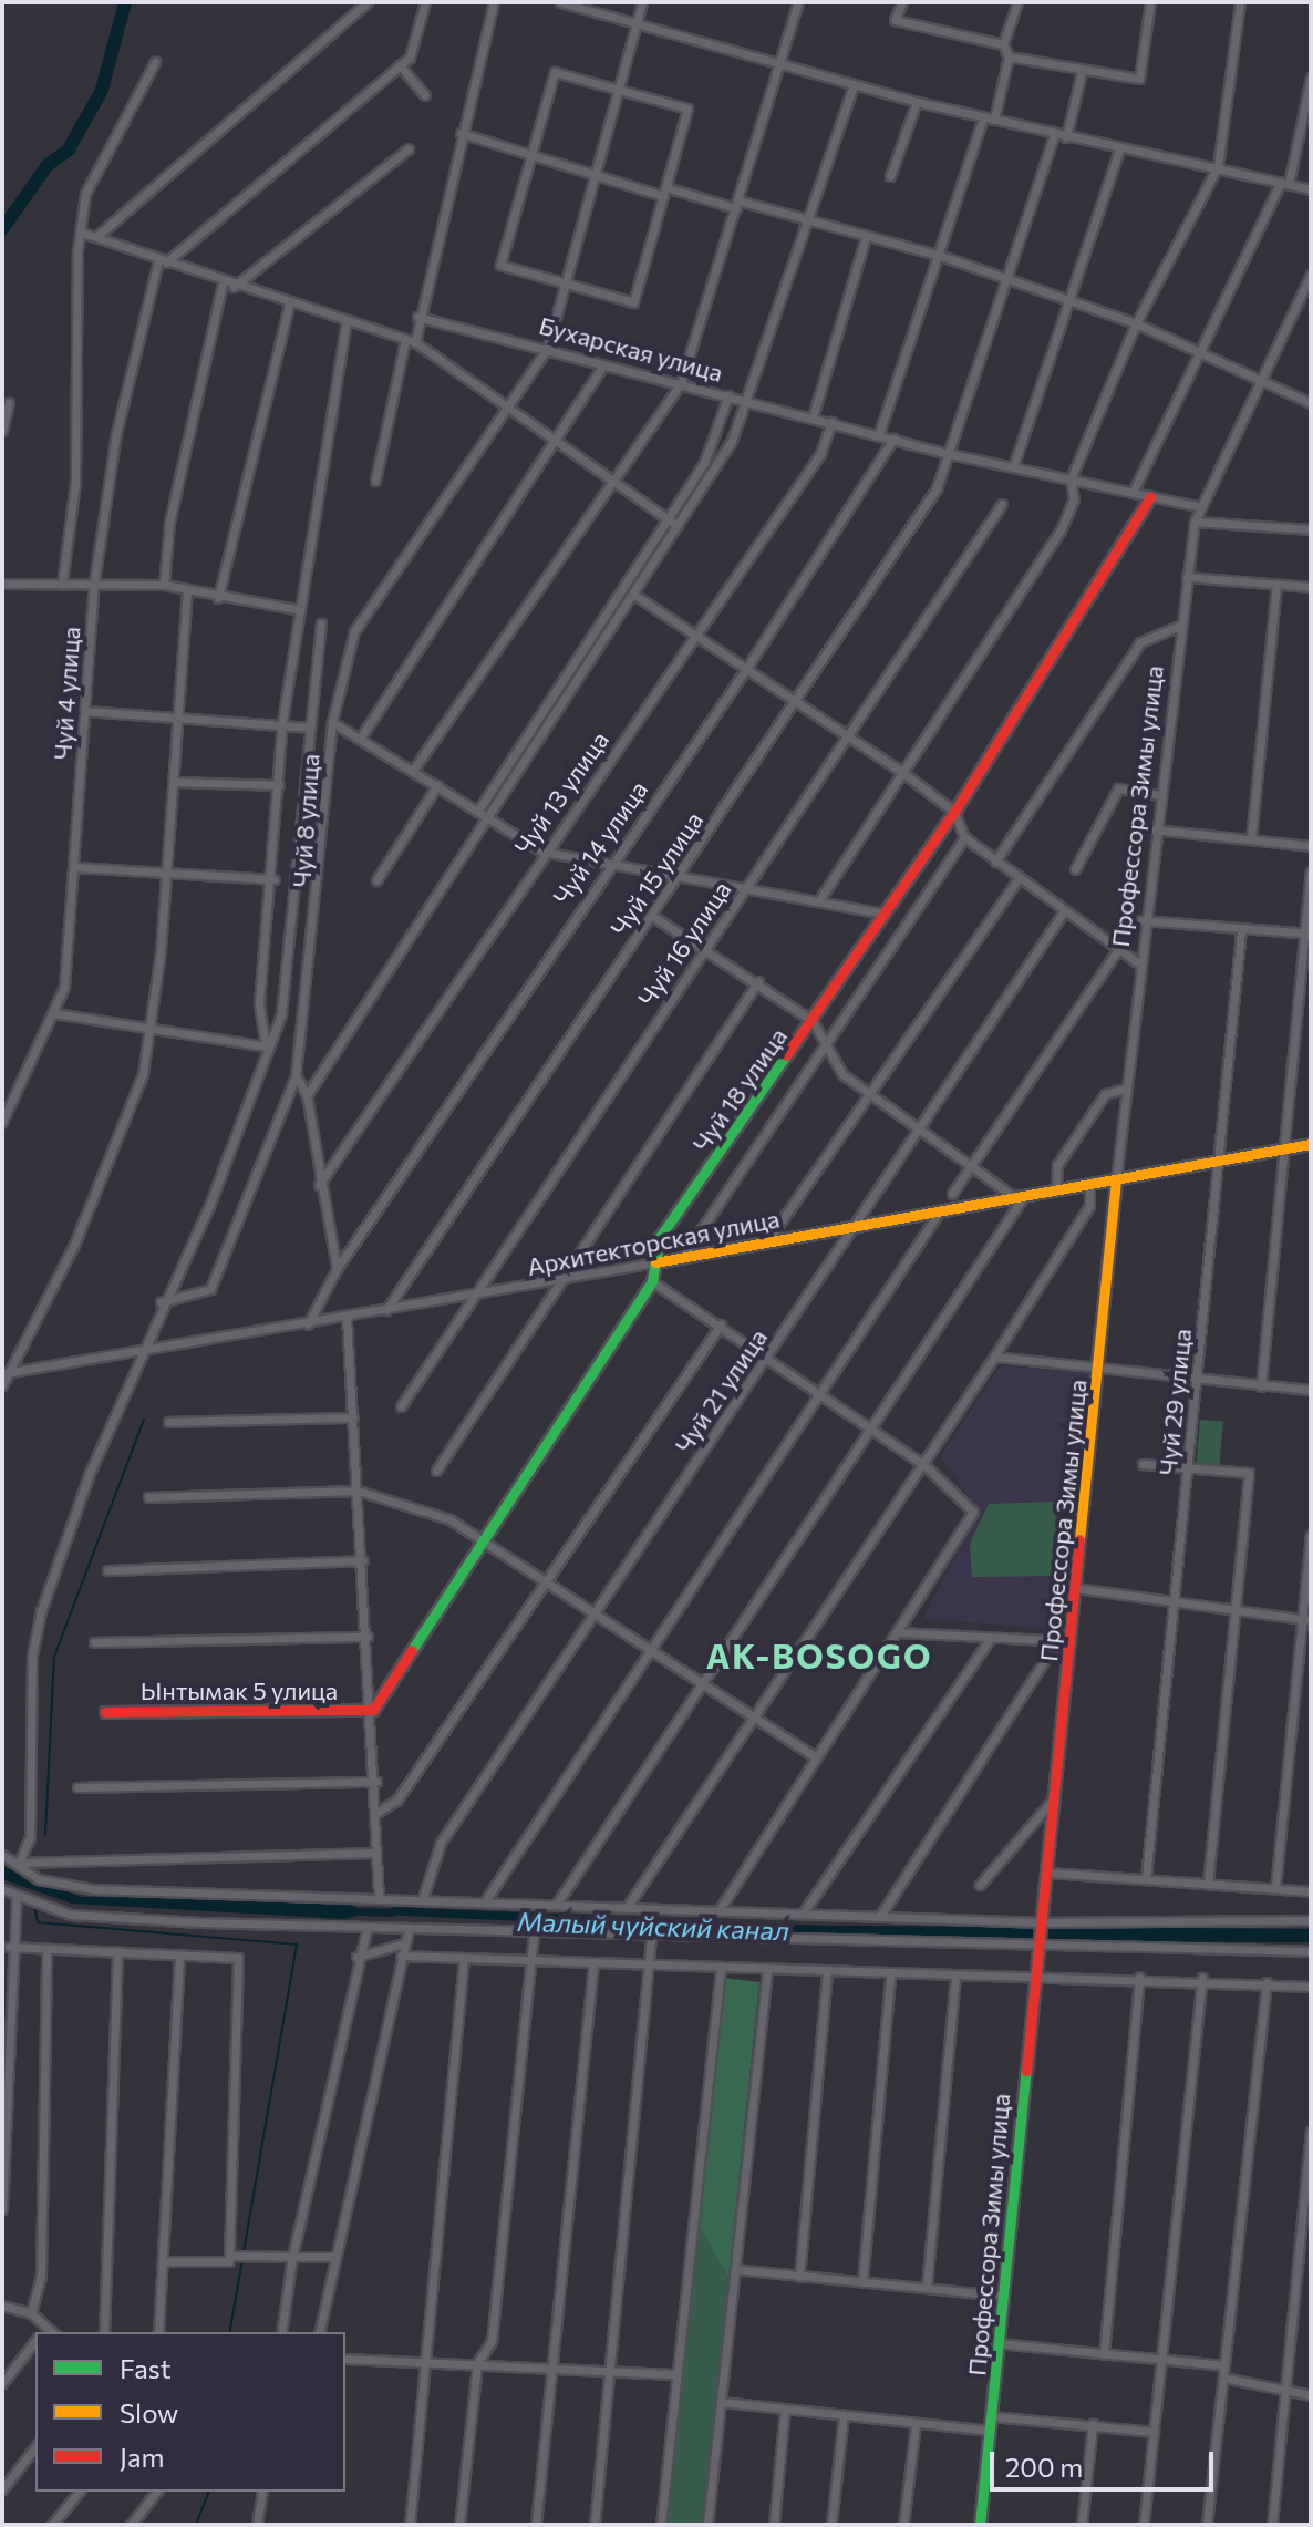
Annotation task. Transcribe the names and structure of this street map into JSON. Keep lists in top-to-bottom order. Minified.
{"streets":{"street":["Бухарская улица","Чуй 4 улица","Чуй 13 улица","Профессора Зимы улица","Чуй 8 улица","Чуй 14 улица","Чуй 15 улица","Чуй 16 улица","Чуй 18 улица","Архитекторская улица","Чуй 21 улица","Чуй 29 улица","Ынтымак 5 улица"]},"crossings":[["Бухарская улица","Чуй 13 улица"],["Бухарская улица","Профессора Зимы улица"],["Бухарская улица","Чуй 8 улица"],["Бухарская улица","Чуй 14 улица"],["Бухарская улица","Чуй 15 улица"],["Бухарская улица","Чуй 18 улица"],["Профессора Зимы улица","Архитекторская улица"],["Чуй 14 улица","Архитекторская улица"],["Чуй 15 улица","Архитекторская улица"],["Чуй 16 улица","Архитекторская улица"],["Чуй 18 улица","Архитекторская улица"],["Чуй 18 улица","Ынтымак 5 улица"],["Архитекторская улица","Чуй 21 улица"],["Архитекторская улица","Чуй 29 улица"]],"districts":["AK-BOSOGO"],"water":["Малый чуйский канал"],"legend":["Fast","Slow","Jam"],"scale_bar":"200 m"}
